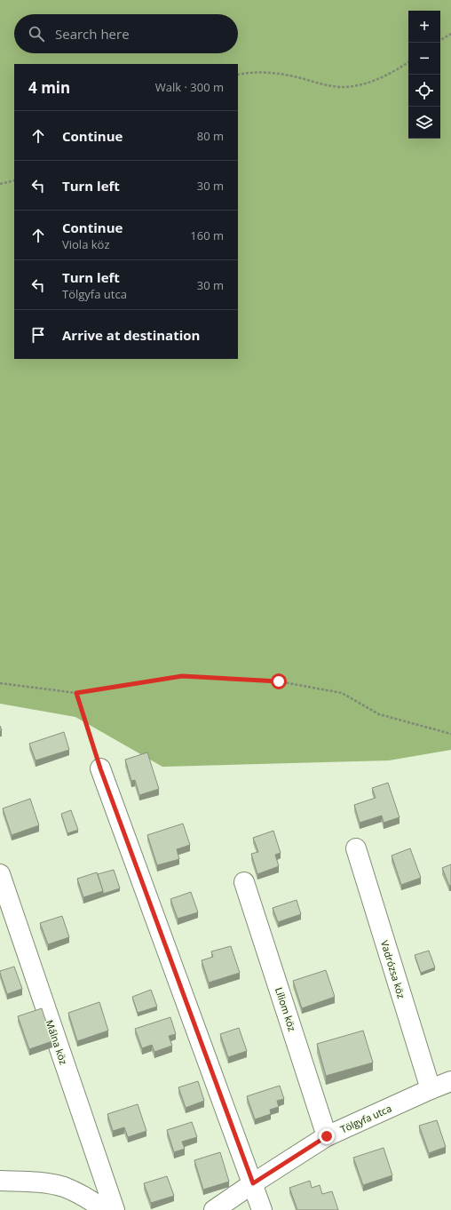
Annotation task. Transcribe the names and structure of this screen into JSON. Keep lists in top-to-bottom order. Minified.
{"streets":{"street":["Vadrózsa köz","Liliom köz","Málna köz","Tölgyfa utca"]},"crossings":[["Vadrózsa köz","Tölgyfa utca"],["Liliom köz","Tölgyfa utca"]],"page":{"map_buttons":["+","−"],"search":"Search here","heading":["4 min","Walk · 300 m"],"list":[["Continue","80 m"],["Turn left","30 m"],["Continue","Viola köz","160 m"],["Turn left","Tölgyfa utca","30 m"],"Arrive at destination"]}}
